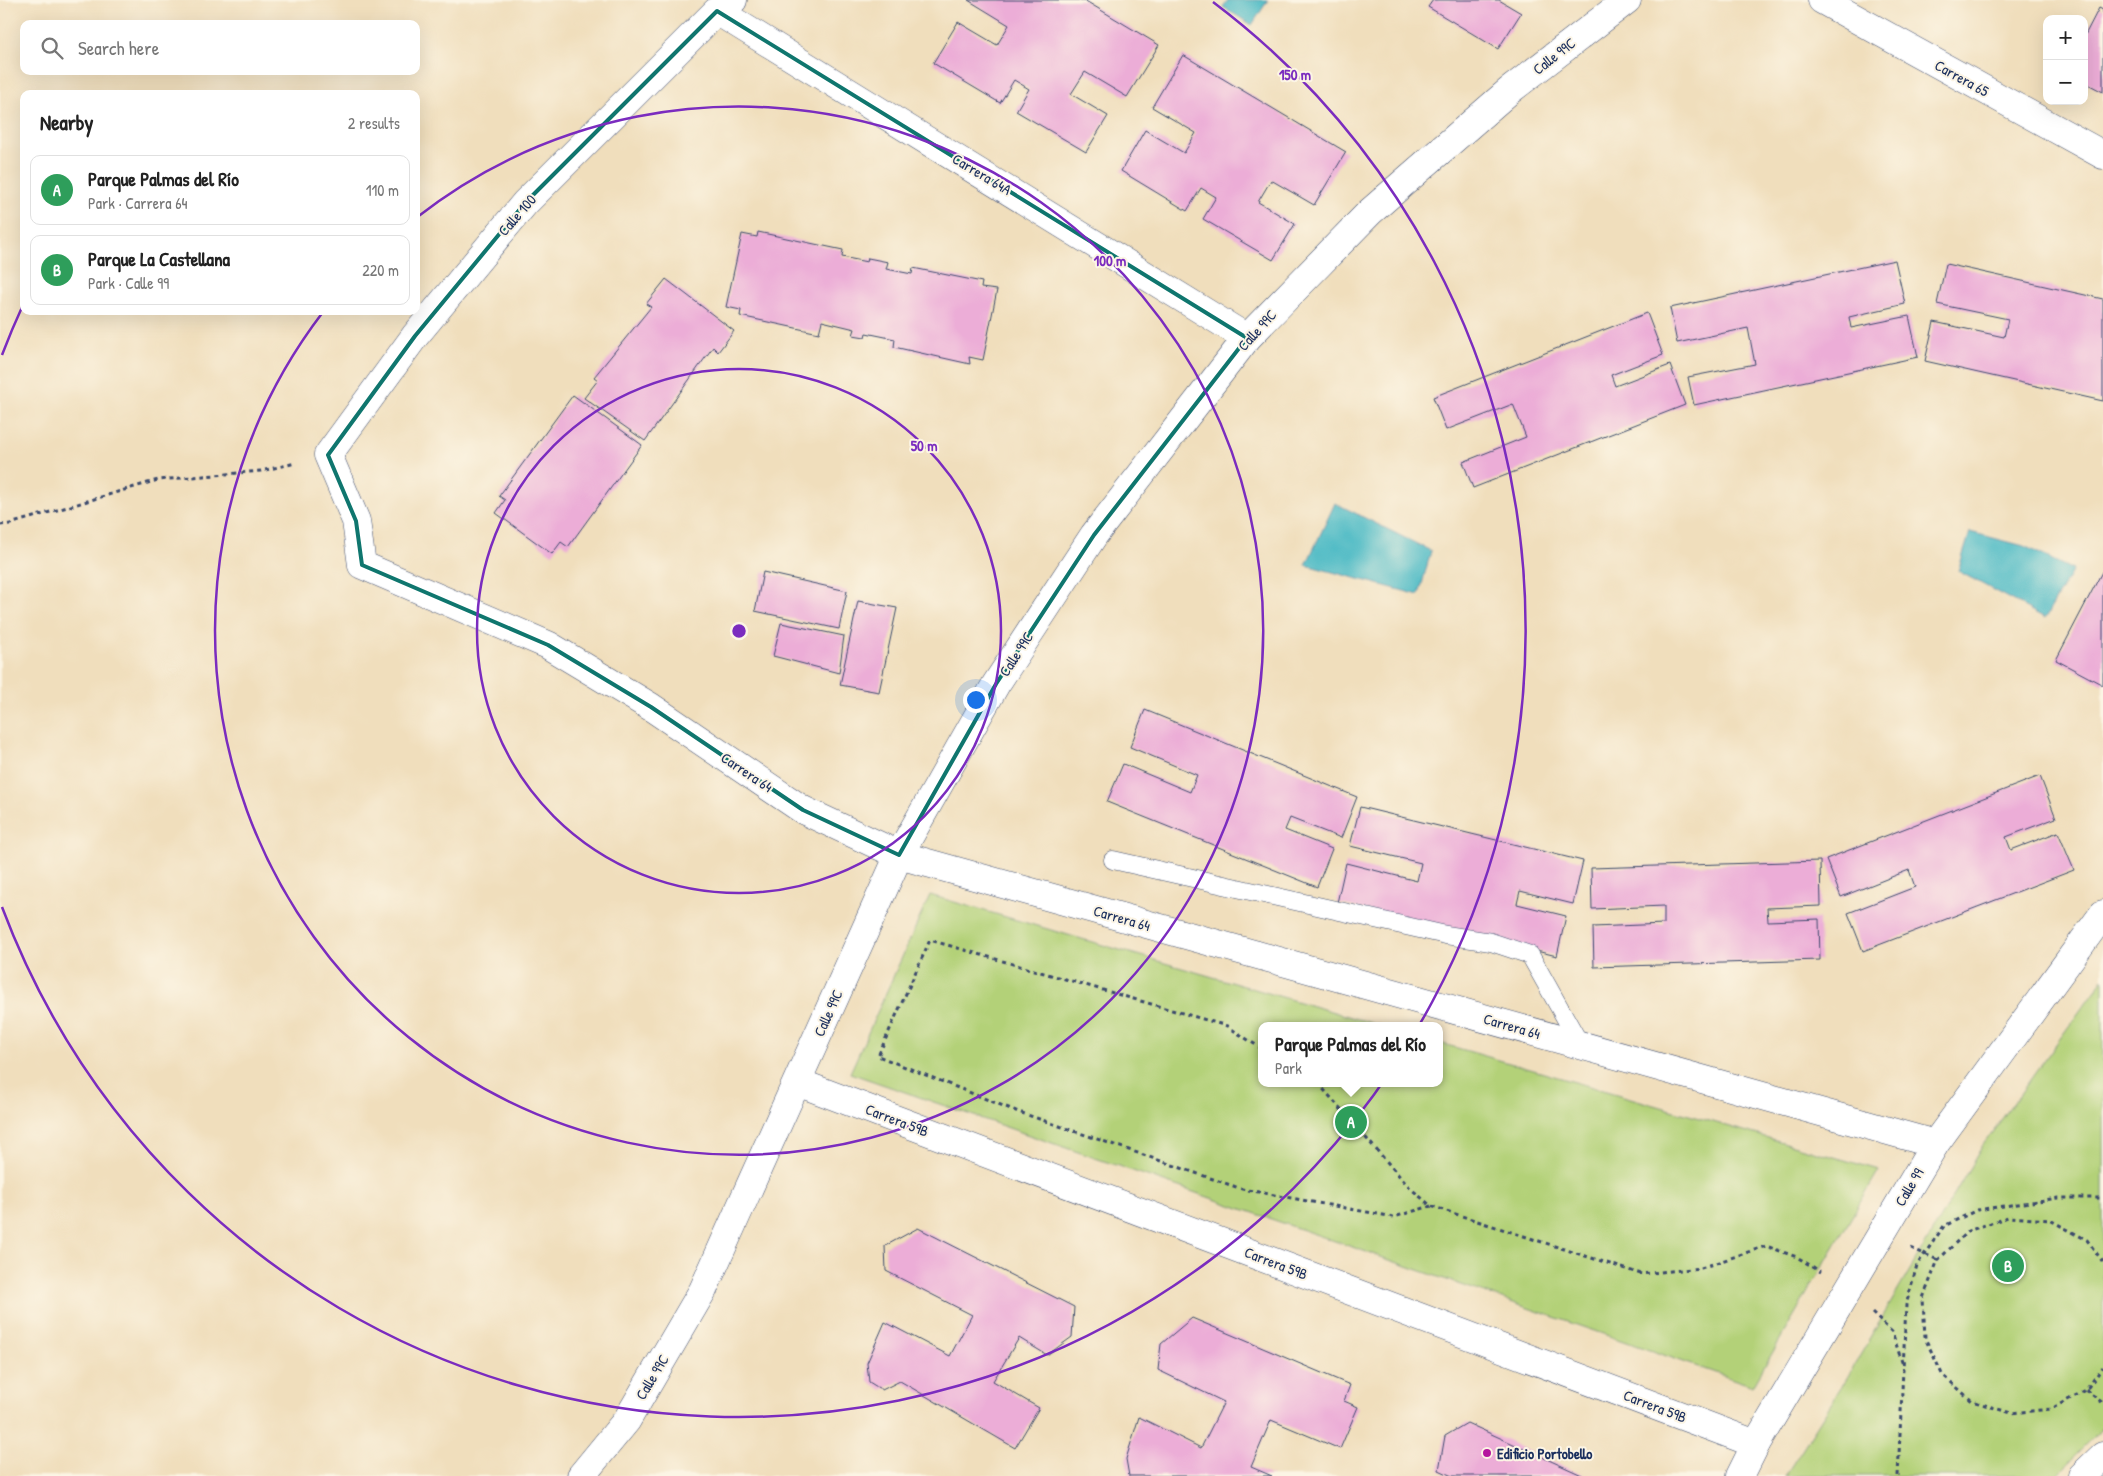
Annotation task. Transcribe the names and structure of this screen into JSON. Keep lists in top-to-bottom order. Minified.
{"streets":{"street":["Calle 99C","Carrera 65","Carrera 64A","Calle 100","Carrera 64","Carrera 59B","Calle 99"]},"crossings":[["Calle 99C","Carrera 64A"],["Calle 99C","Carrera 64"],["Calle 99C","Carrera 59B"],["Carrera 64A","Calle 100"],["Calle 100","Carrera 64"],["Carrera 64","Calle 99"],["Carrera 59B","Calle 99"]],"places":["Edificio Portobello"],"page":{"map_buttons":["+","−"],"search":"Search here","heading":["Nearby","2 results"],"list":[{"mark":"A","name":"Parque Palmas del Río","note":"Park · Carrera 64","value":"110 m"},{"mark":"B","name":"Parque La Castellana","note":"Park · Calle 99","value":"220 m"}],"popup":["Parque Palmas del Río","Park"],"pins":["A","B"]},"rings":["150 m","100 m","50 m"]}
